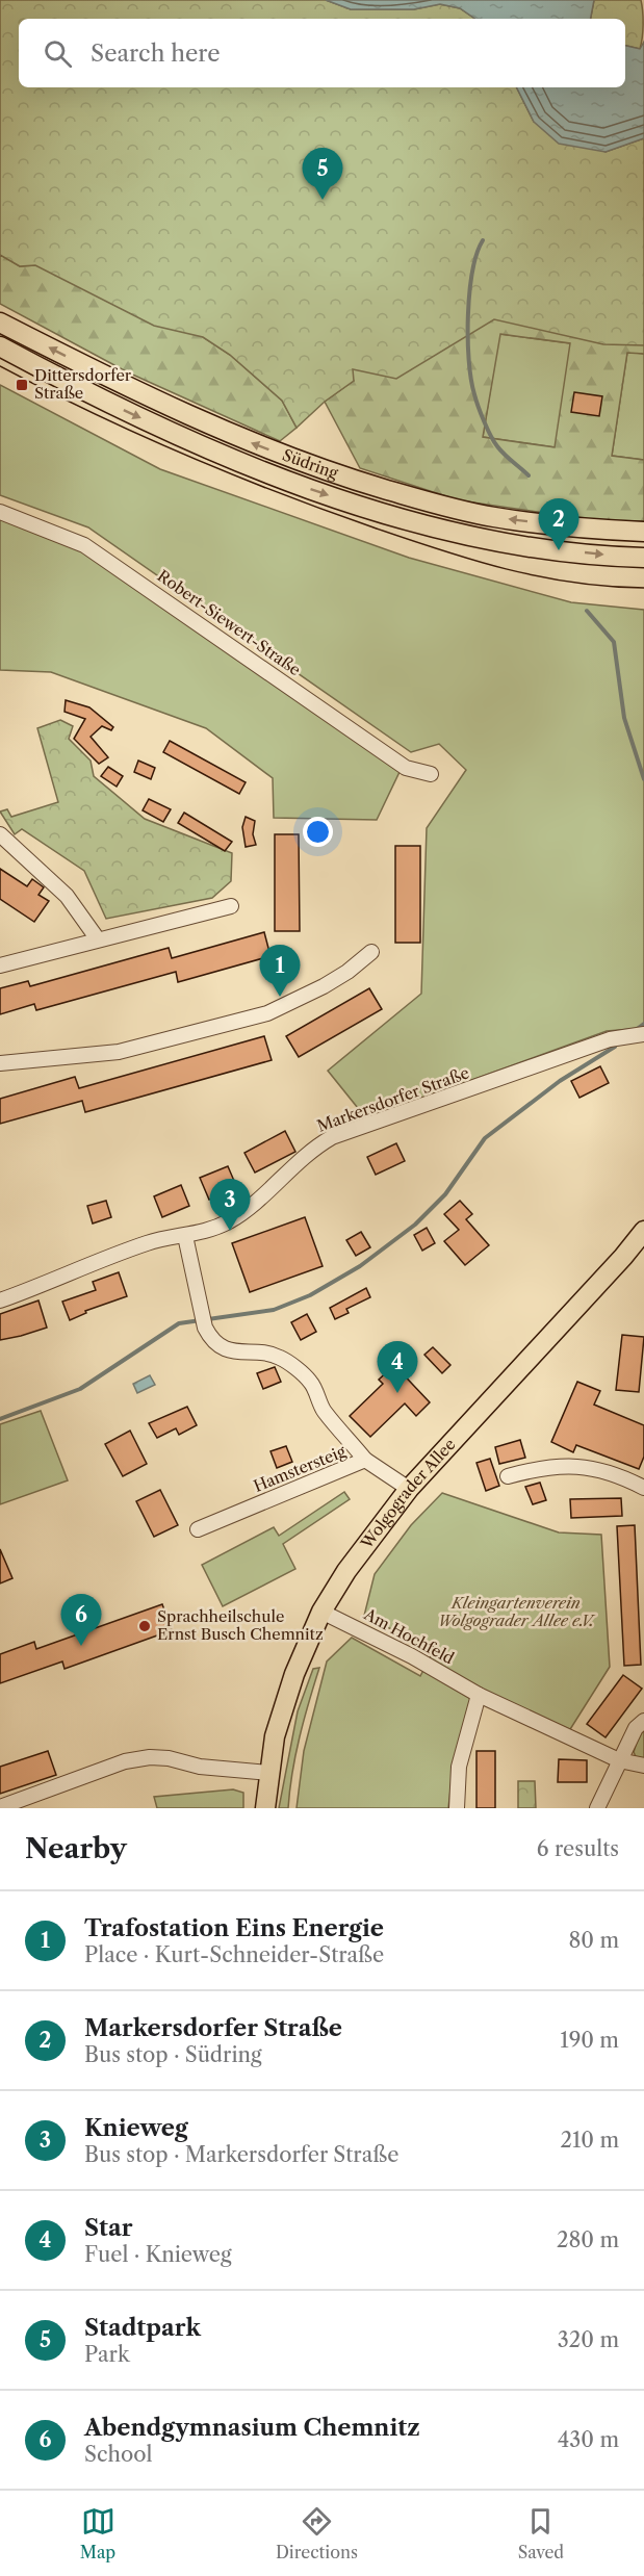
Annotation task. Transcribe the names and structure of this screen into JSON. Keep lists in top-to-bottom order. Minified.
{"streets":{"main road":["Südring","Wolgograder Allee"],"street":["Robert-Siewert-Straße","Markersdorfer Straße","Hamstersteig","Am Hochfeld"]},"crossings":[["Hamstersteig","Wolgograder Allee"],["Wolgograder Allee","Am Hochfeld"]],"parks":["Kleingartenverein Wolgograder Allee e.V."],"places":{"transit":["Dittersdorfer Straße"],"other":["Sprachheilschule Ernst Busch Chemnitz"]},"page":{"search":"Search here","pins":["5","2","1","3","4","6"],"heading":["Nearby","6 results"],"list":[{"mark":"1","name":"Trafostation Eins Energie","note":"Place · Kurt-Schneider-Straße","value":"80 m"},{"mark":"2","name":"Markersdorfer Straße","note":"Bus stop · Südring","value":"190 m"},{"mark":"3","name":"Knieweg","note":"Bus stop · Markersdorfer Straße","value":"210 m"},{"mark":"4","name":"Star","note":"Fuel · Knieweg","value":"280 m"},{"mark":"5","name":"Stadtpark","note":"Park","value":"320 m"},{"mark":"6","name":"Abendgymnasium Chemnitz","note":"School","value":"430 m"}],"nav":["Map","Directions","Saved"]}}
